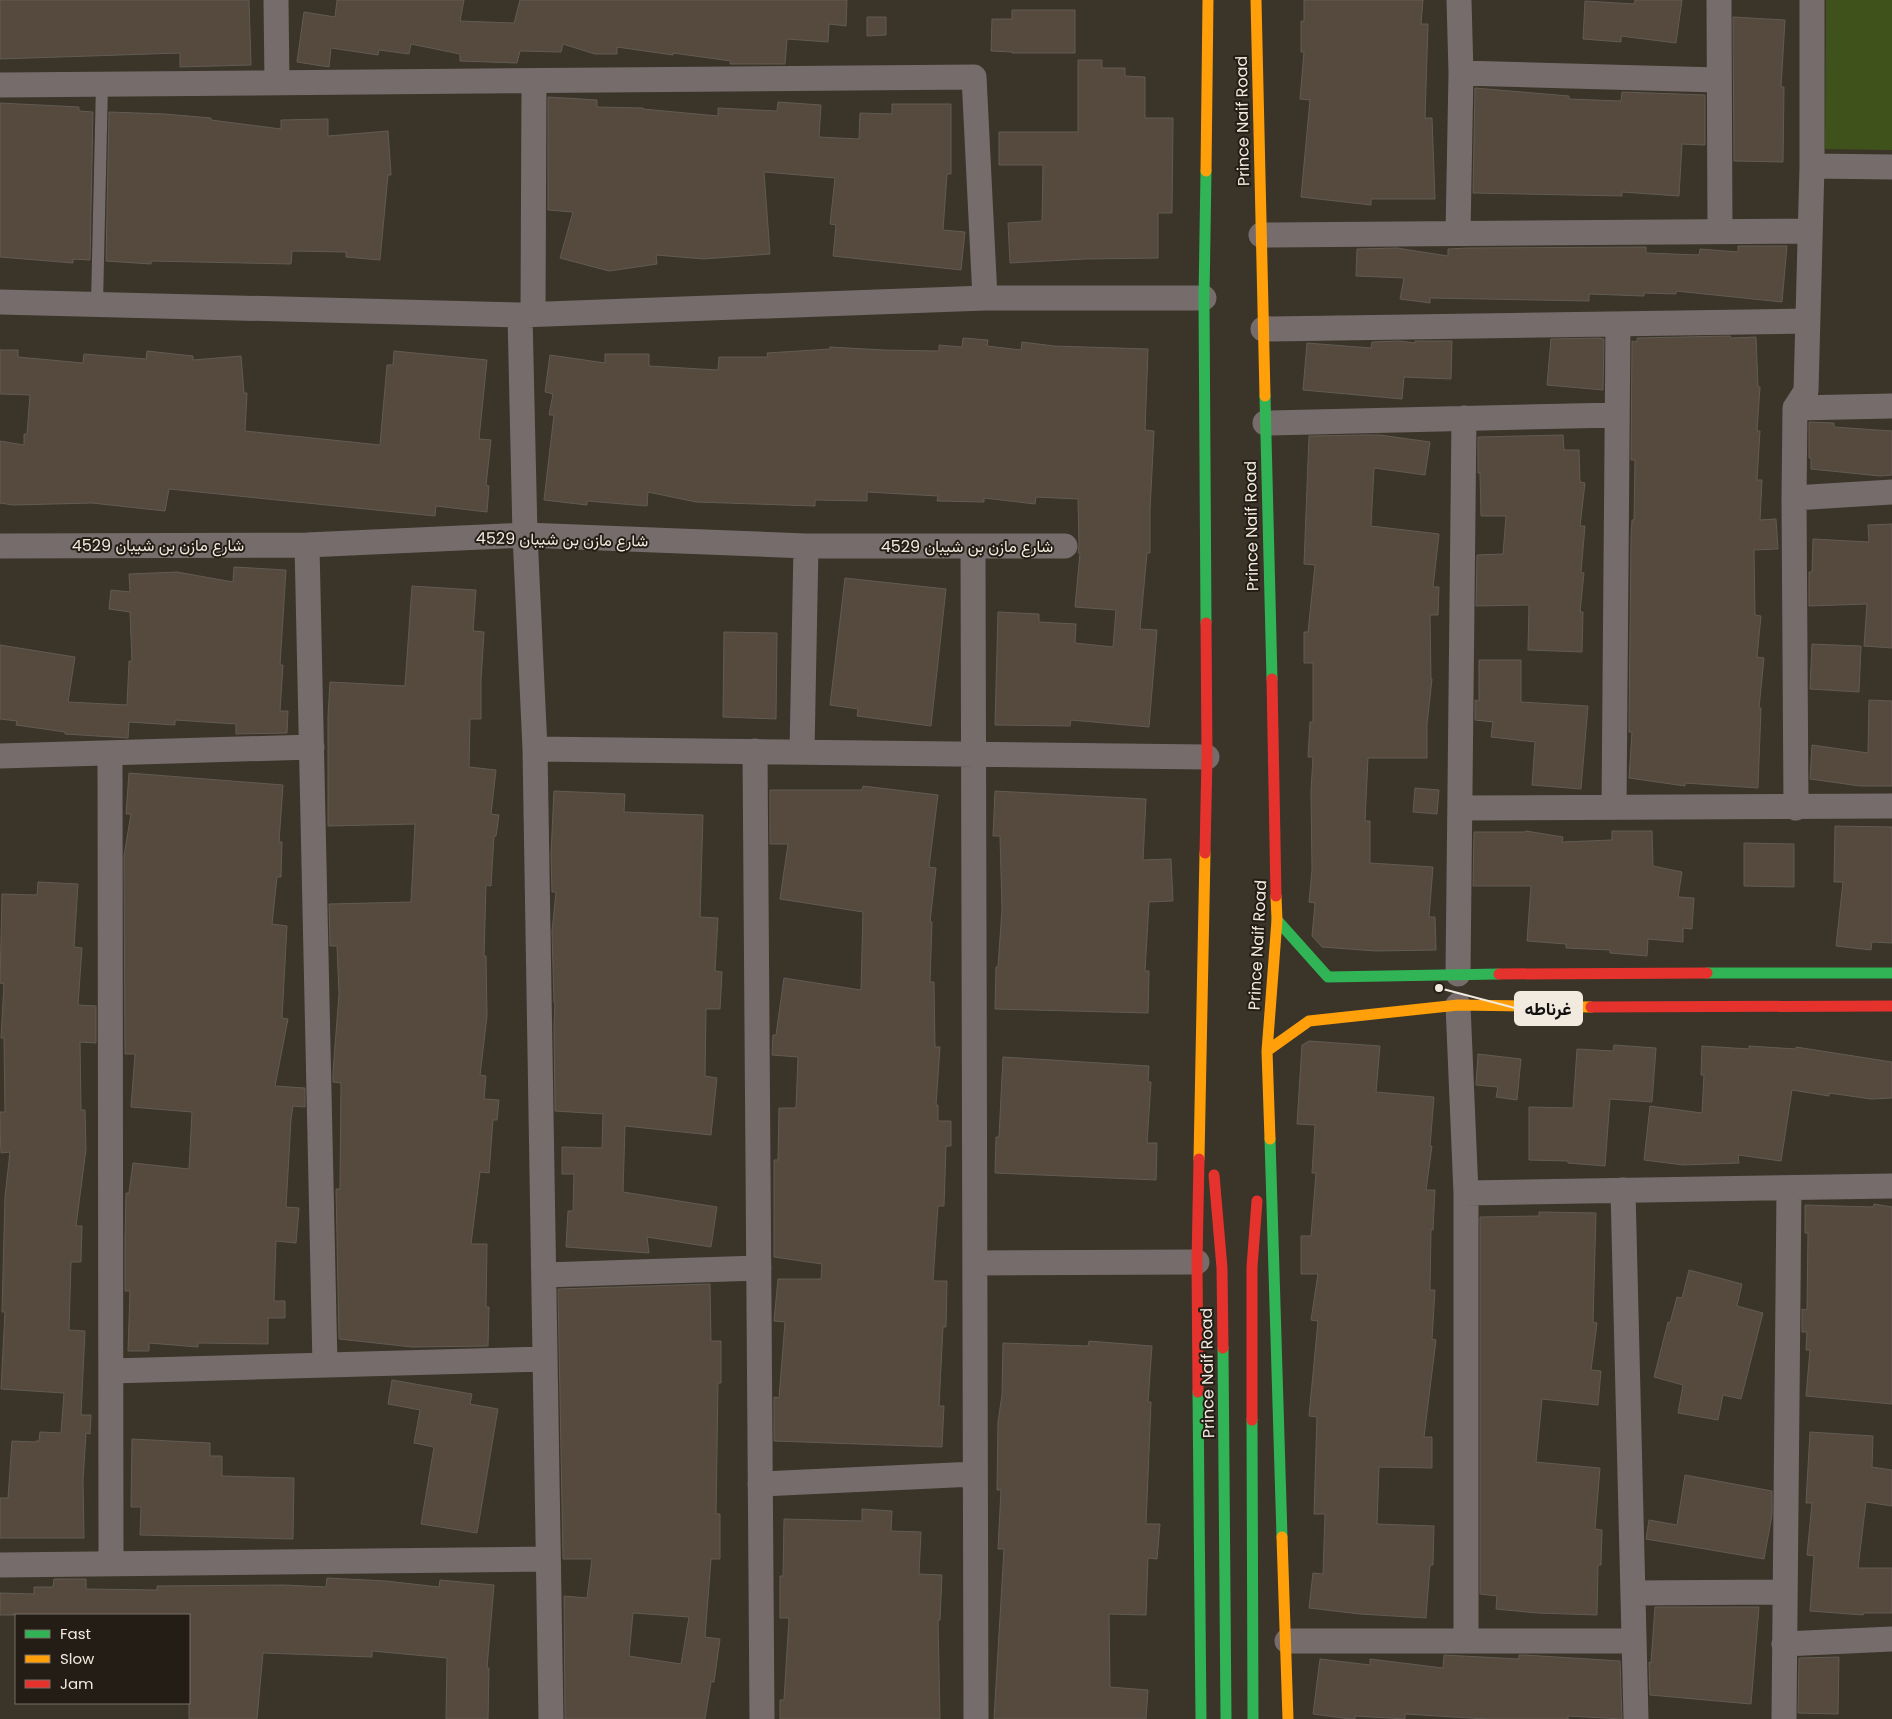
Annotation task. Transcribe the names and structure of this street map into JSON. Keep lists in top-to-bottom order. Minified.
{"streets":{"main road":["Prince Naif Road"],"street":["شارع مازن بن شيبان 4529"]},"places":["غرناطه"],"legend":["Fast","Slow","Jam"]}
